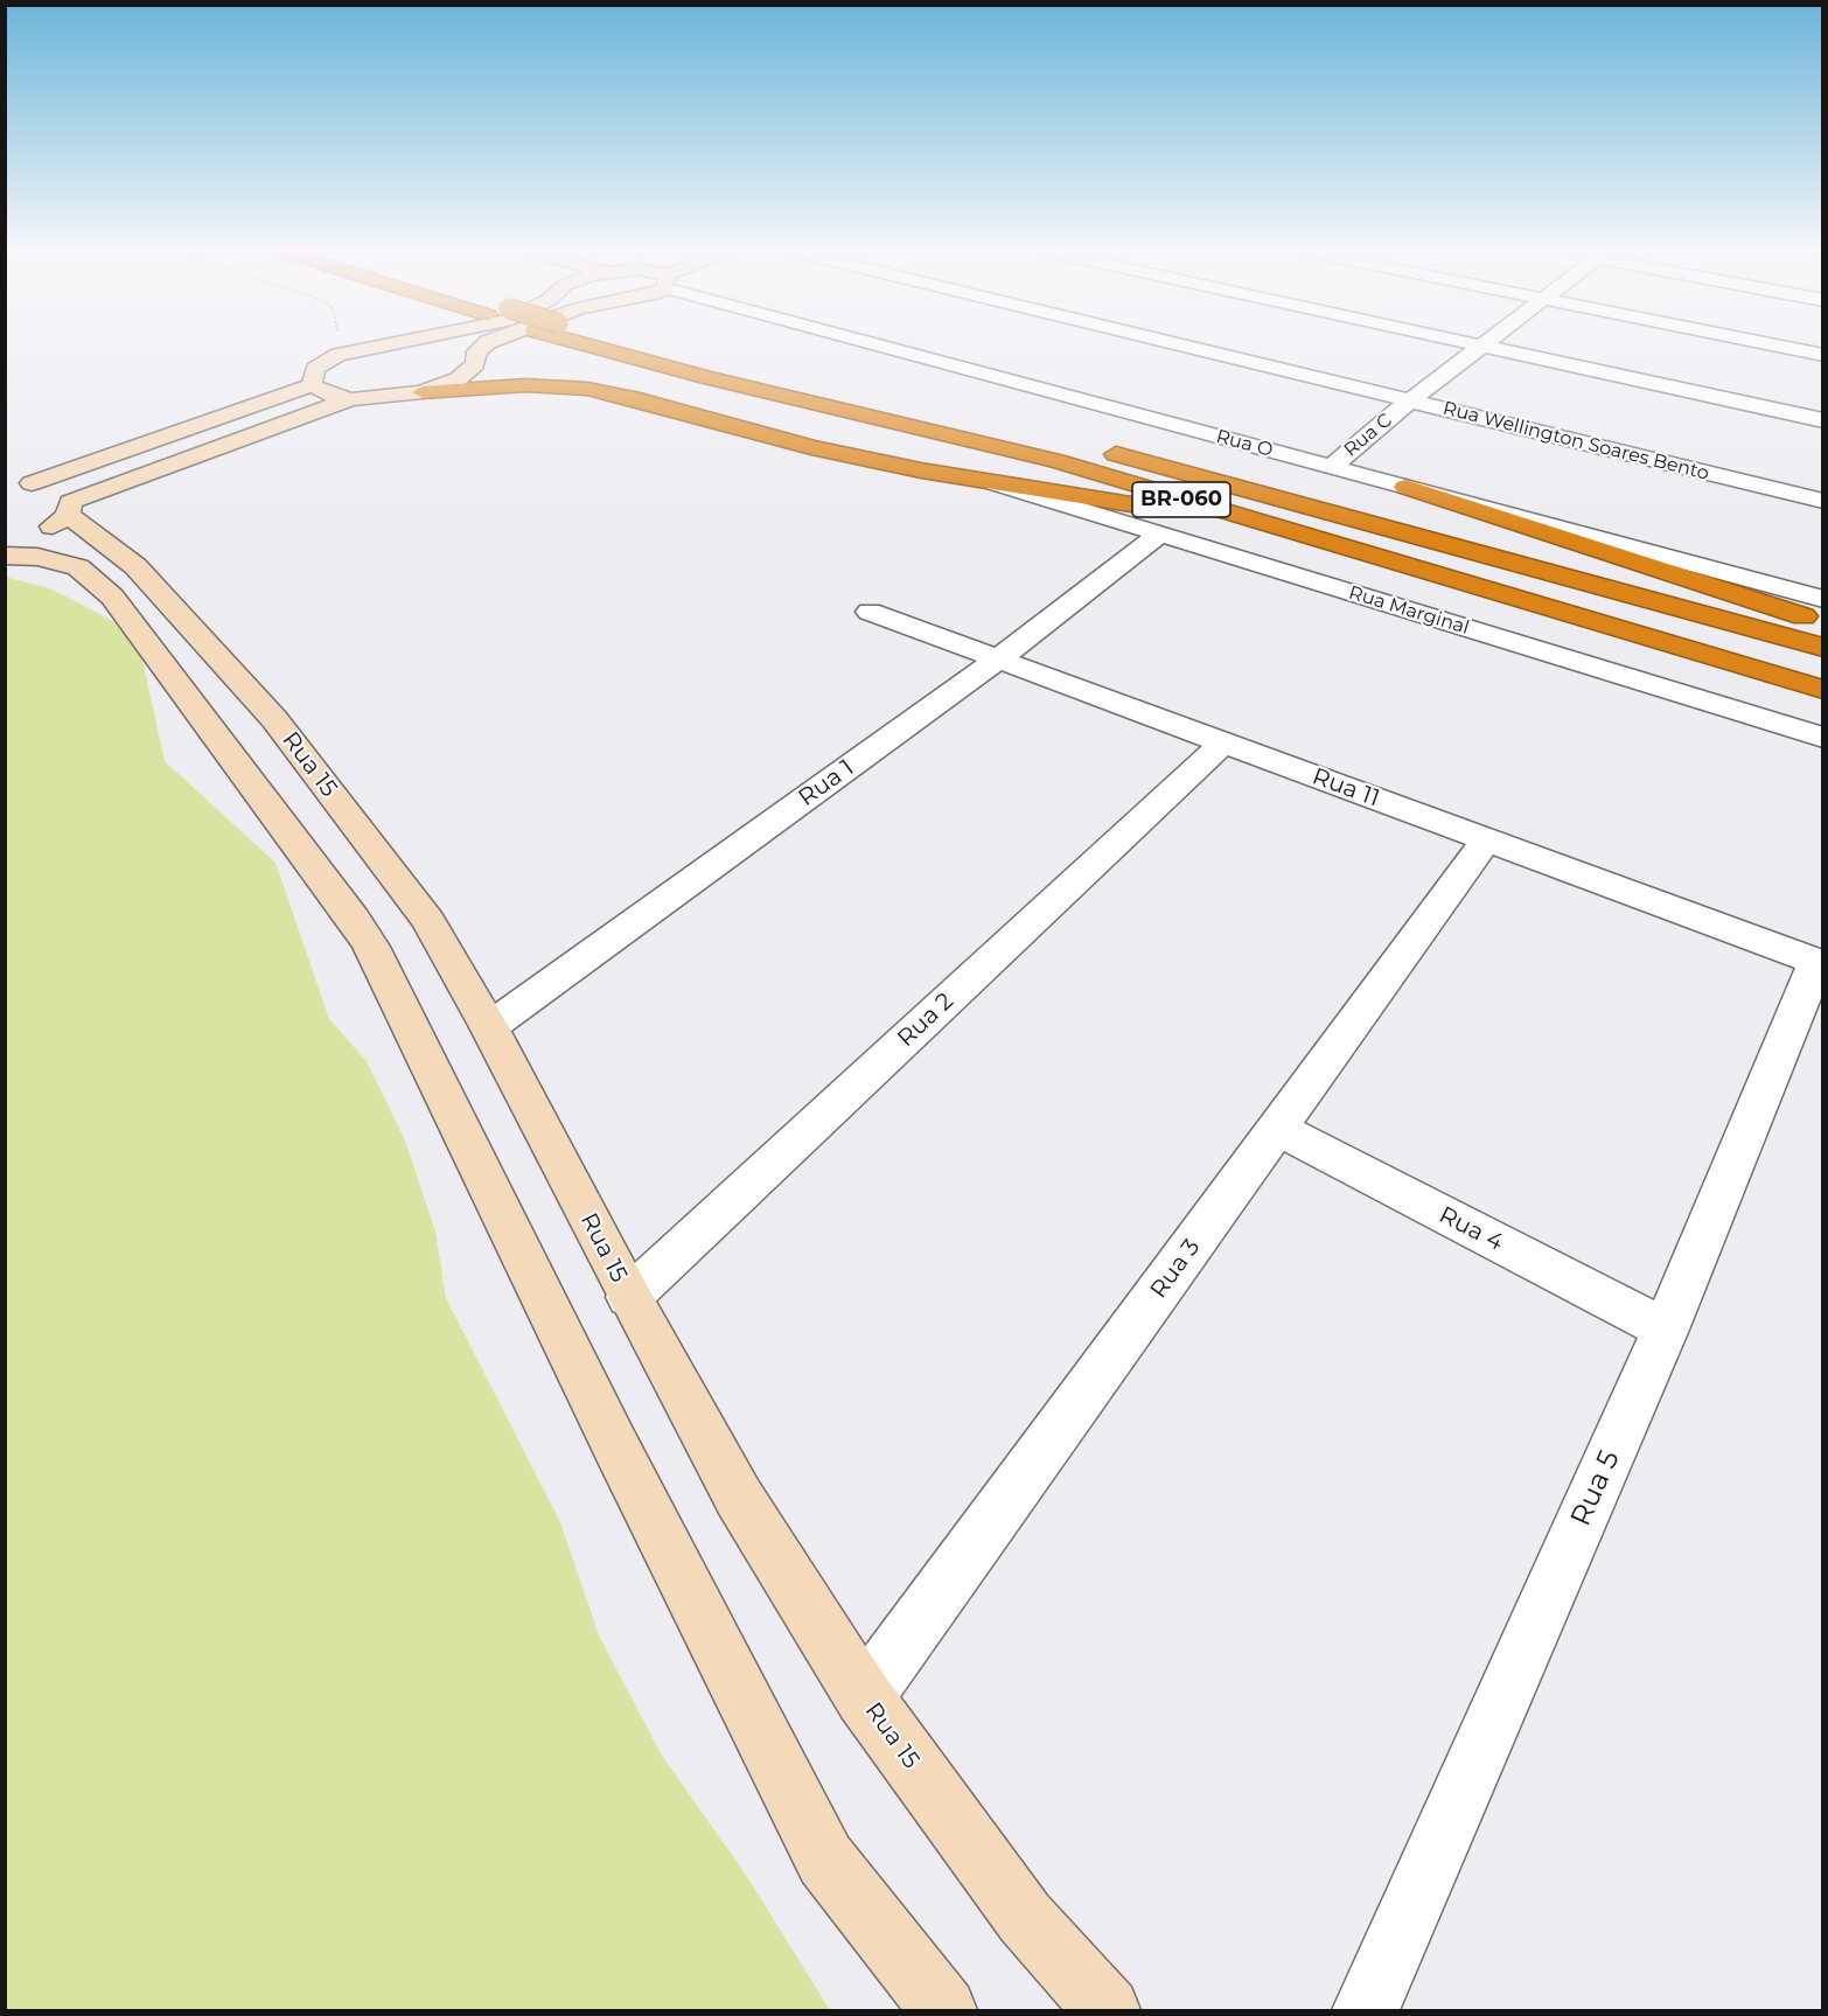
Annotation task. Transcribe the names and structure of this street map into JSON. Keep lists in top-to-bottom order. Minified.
{"streets":{"highway":["BR-060"],"street":["Rua C","Rua Wellington Soares Bento","Rua O","Rua Marginal","Rua 15","Rua 1","Rua 11","Rua 2","Rua 4","Rua 3","Rua 5"]},"crossings":[["Rua C","Rua Wellington Soares Bento"],["Rua C","Rua O"],["Rua Marginal","Rua 1"],["Rua 15","Rua 1"],["Rua 15","Rua 2"],["Rua 15","Rua 3"],["Rua 1","Rua 11"],["Rua 11","Rua 2"],["Rua 11","Rua 3"],["Rua 11","Rua 5"],["Rua 4","Rua 3"],["Rua 4","Rua 5"]]}
